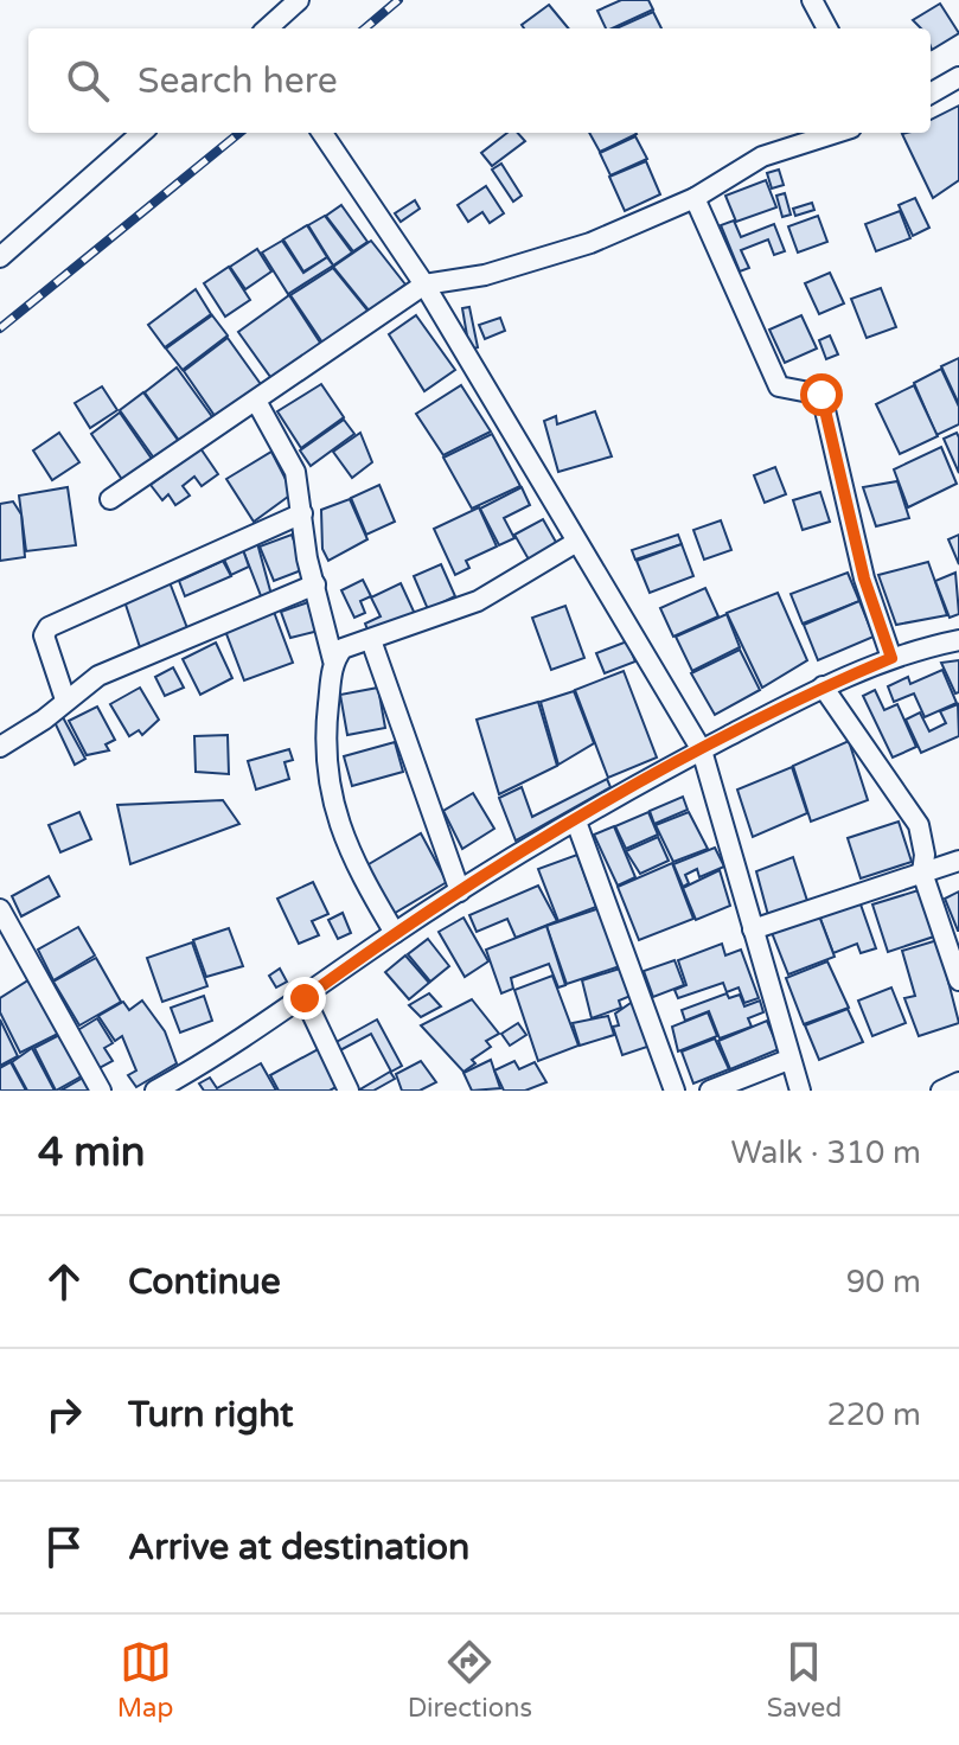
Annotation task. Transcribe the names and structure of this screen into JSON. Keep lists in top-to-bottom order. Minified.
{"page":{"search":"Search here","heading":["4 min","Walk · 310 m"],"list":[["Continue","90 m"],["Turn right","220 m"],"Arrive at destination"],"nav":["Map","Directions","Saved"]}}
